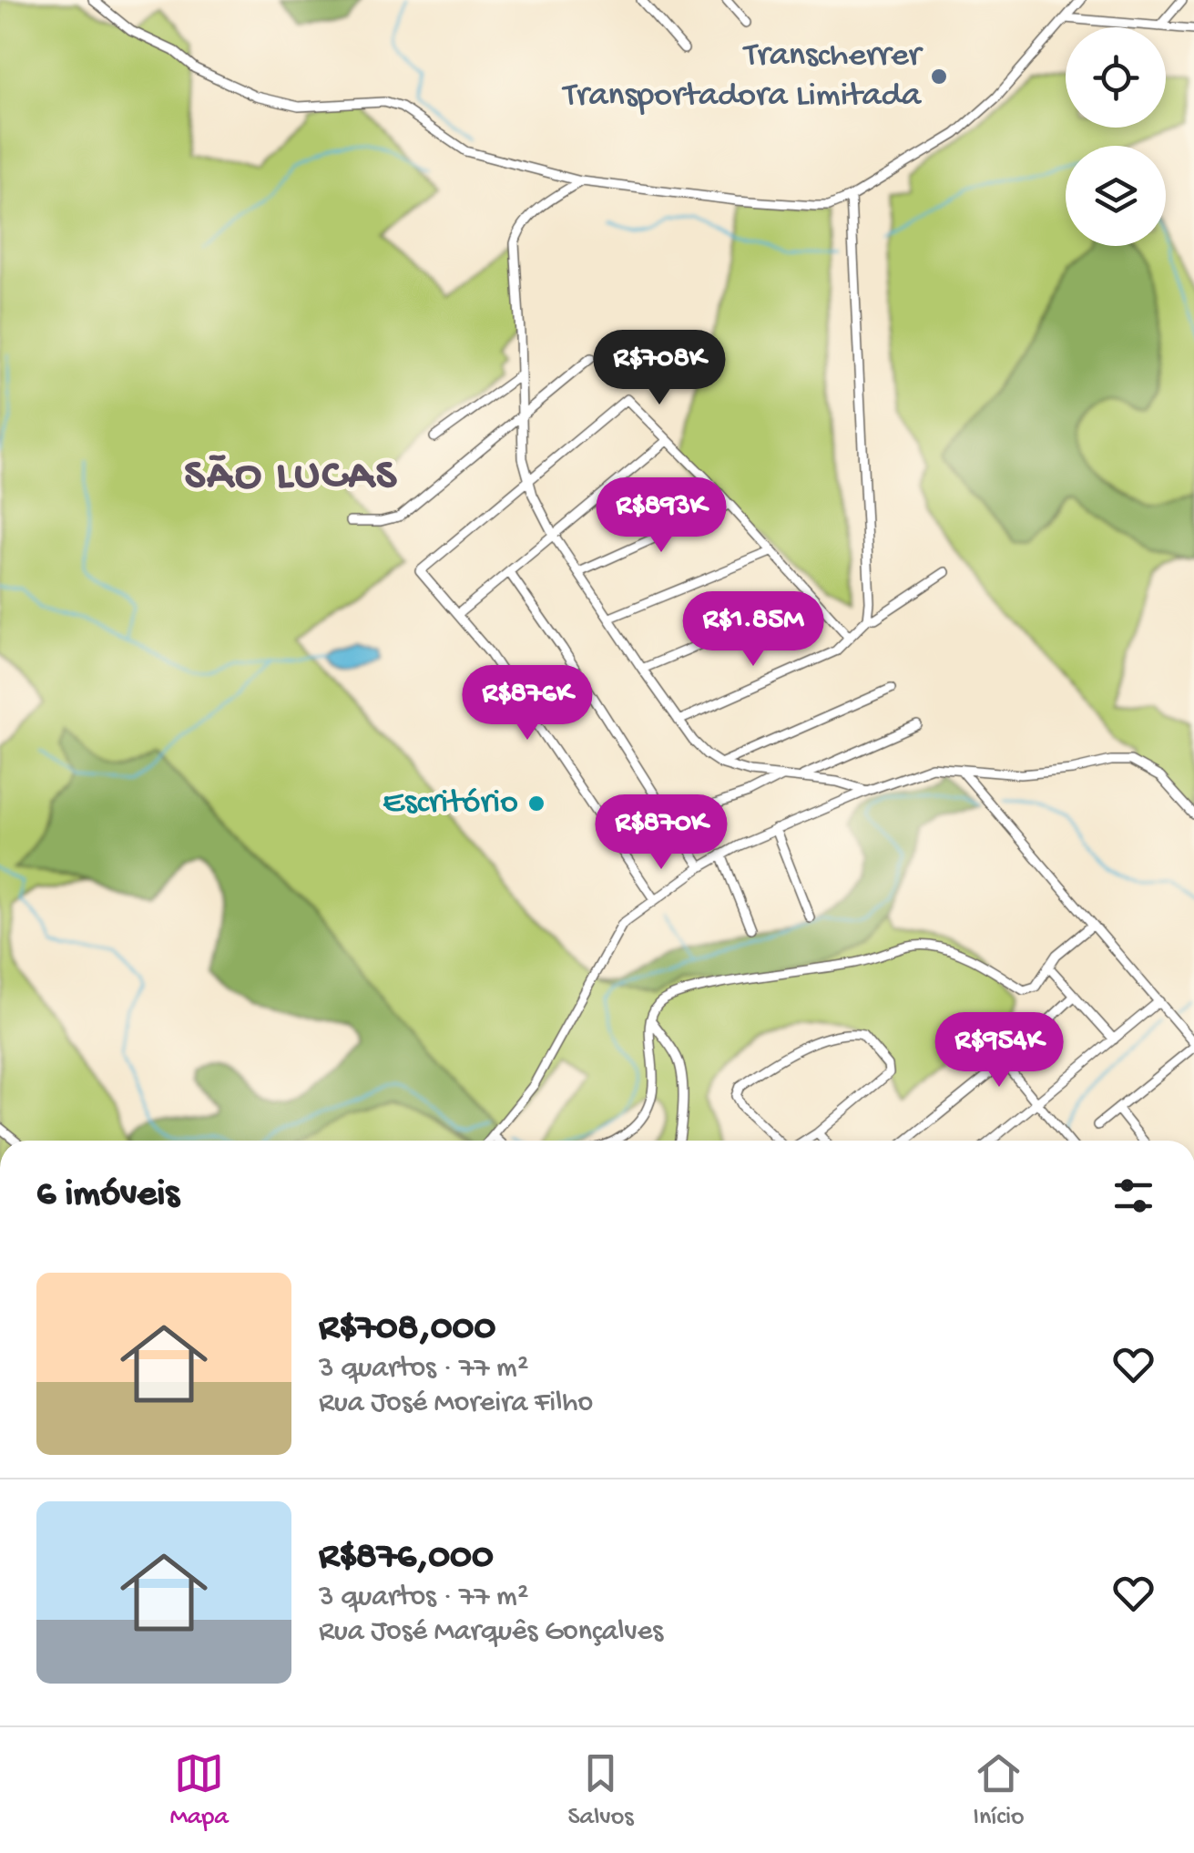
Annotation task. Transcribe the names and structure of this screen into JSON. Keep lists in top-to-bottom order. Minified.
{"districts":["SÃO LUCAS"],"places":["Transcherrer Transportadora Limitada","Escritório"],"page":{"price":["R$708K","R$893K","R$1.85M","R$876K","R$870K","R$954K"],"heading":"6 imóveis","list":[{"name":"R$708,000","note":"3 quartos · 77 m² · Rua José Moreira Filho"},{"name":"R$876,000","note":"3 quartos · 77 m² · Rua José Marquês Gonçalves"}],"tabs":["Mapa","Salvos","Início"]}}
